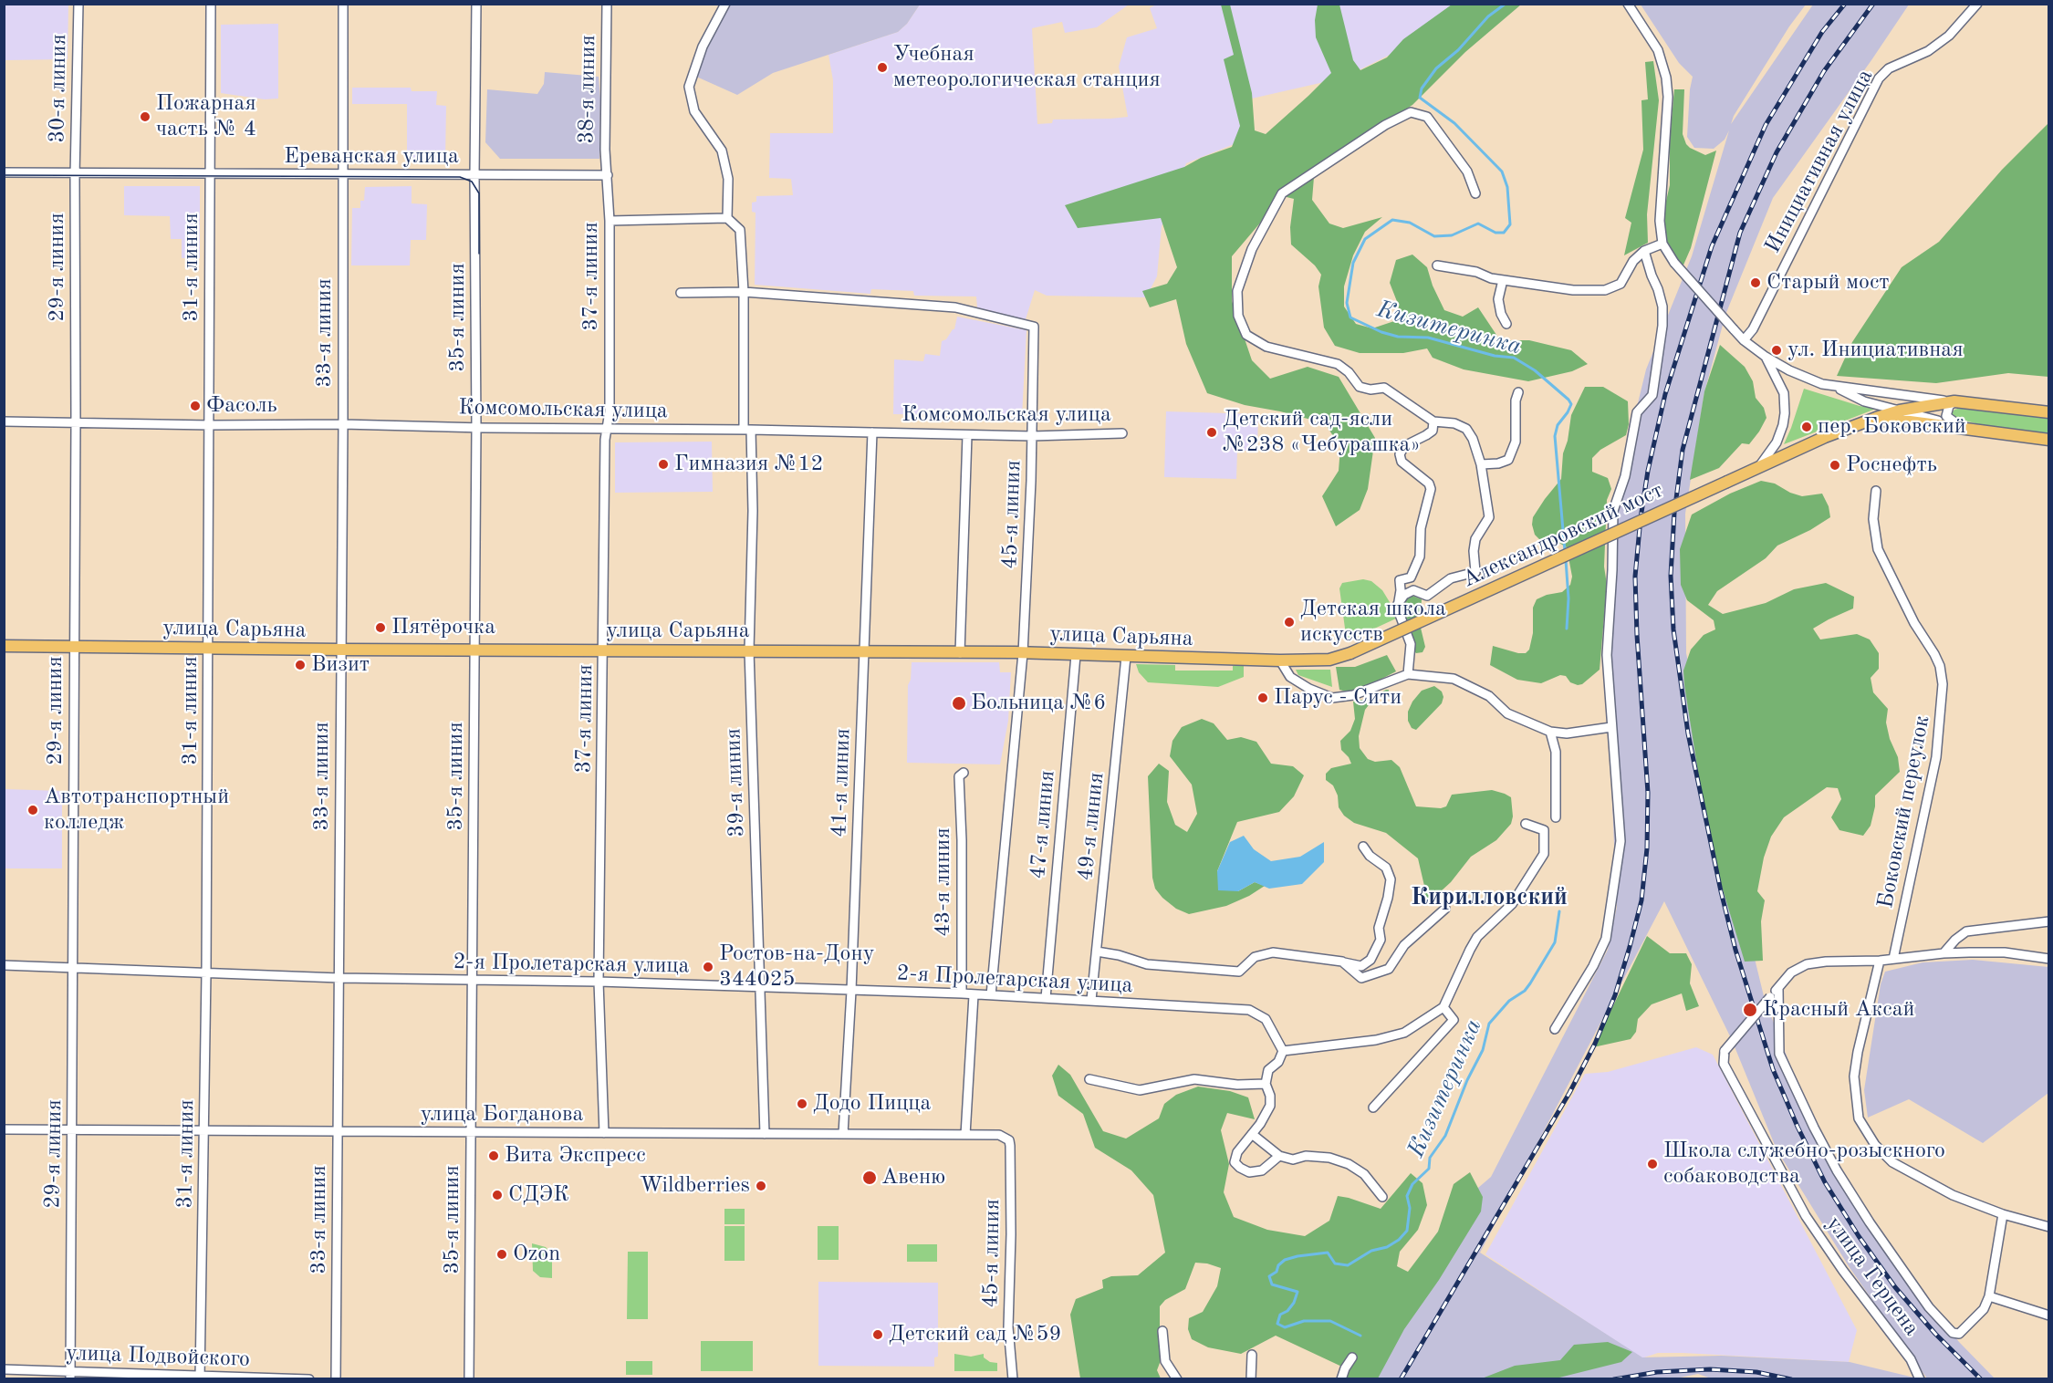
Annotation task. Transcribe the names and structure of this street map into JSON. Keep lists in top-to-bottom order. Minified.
{"streets":{"main road":["Александровский мост","улица Сарьяна"],"street":["30-я линия","38-я линия","Ереванская улица","Инициативная улица","29-я линия","31-я линия","37-я линия","35-я линия","33-я линия","Комсомольская улица","45-я линия","39-я линия","41-я линия","Боковский переулок","47-я линия","49-я линия","43-я линия","2-я Пролетарская улица","улица Богданова","улица Герцена","улица Подвойского"]},"crossings":[["30-я линия","Ереванская улица"],["30-я линия","29-я линия"],["38-я линия","Ереванская улица"],["38-я линия","37-я линия"],["Ереванская улица","29-я линия"],["Ереванская улица","31-я линия"],["Ереванская улица","37-я линия"],["Ереванская улица","35-я линия"],["Ереванская улица","33-я линия"],["29-я линия","Комсомольская улица"],["29-я линия","улица Сарьяна"],["29-я линия","2-я Пролетарская улица"],["29-я линия","улица Богданова"],["29-я линия","улица Подвойского"],["31-я линия","Комсомольская улица"],["31-я линия","улица Сарьяна"],["31-я линия","2-я Пролетарская улица"],["31-я линия","улица Богданова"],["31-я линия","улица Подвойского"],["37-я линия","Комсомольская улица"],["37-я линия","улица Сарьяна"],["37-я линия","2-я Пролетарская улица"],["37-я линия","улица Богданова"],["35-я линия","Комсомольская улица"],["35-я линия","улица Сарьяна"],["35-я линия","2-я Пролетарская улица"],["35-я линия","улица Богданова"],["33-я линия","Комсомольская улица"],["33-я линия","улица Сарьяна"],["33-я линия","2-я Пролетарская улица"],["33-я линия","улица Богданова"],["Комсомольская улица","45-я линия"],["Комсомольская улица","39-я линия"],["Комсомольская улица","41-я линия"],["45-я линия","улица Сарьяна"],["45-я линия","39-я линия"],["45-я линия","2-я Пролетарская улица"],["45-я линия","улица Богданова"],["Александровский мост","улица Сарьяна"],["улица Сарьяна","39-я линия"],["улица Сарьяна","41-я линия"],["улица Сарьяна","47-я линия"],["улица Сарьяна","49-я линия"],["39-я линия","2-я Пролетарская улица"],["39-я линия","улица Богданова"],["41-я линия","2-я Пролетарская улица"],["41-я линия","улица Богданова"],["47-я линия","2-я Пролетарская улица"],["49-я линия","2-я Пролетарская улица"],["43-я линия","2-я Пролетарская улица"]],"districts":["Кирилловский"],"water":["Кизитеринка"],"places":["Учебная метеорологическая станция","Пожарная часть № 4","Старый мост","ул. Инициативная","Фасоль","пер. Боковский","Детский сад-ясли №238 «Чебурашка»","Гимназия №12","Роснефть","Детская школа искусств","Пятёрочка","Визит","Парус - Сити","Больница №6","Автотранспортный колледж","Ростов-на-Дону 344025","Красный Аксай","Додо Пицца","Вита Экспресс","Школа служебно-розыскного собаководства","Авеню","Wildberries","СДЭК","Ozon","Детский сад №59"]}
